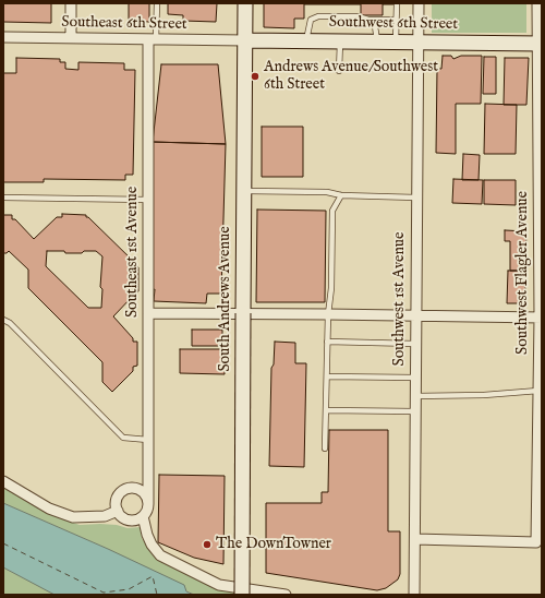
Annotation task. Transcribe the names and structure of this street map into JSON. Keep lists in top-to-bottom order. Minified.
{"streets":{"main road":["Southwest 6th Street","South Andrews Avenue"],"street":["Southeast 6th Street","Southeast 1st Avenue","Southwest Flagler Avenue","Southwest 1st Avenue"]},"crossings":[["Southeast 6th Street","Southwest 6th Street"],["Southeast 6th Street","Southeast 1st Avenue"],["Southeast 6th Street","South Andrews Avenue"],["Southwest 6th Street","Southwest Flagler Avenue"],["Southwest 6th Street","South Andrews Avenue"],["Southwest 6th Street","Southwest 1st Avenue"],["Southwest Flagler Avenue","Southwest 1st Avenue"]],"places":["Andrews Avenue/Southwest 6th Street","The DownTowner"]}
